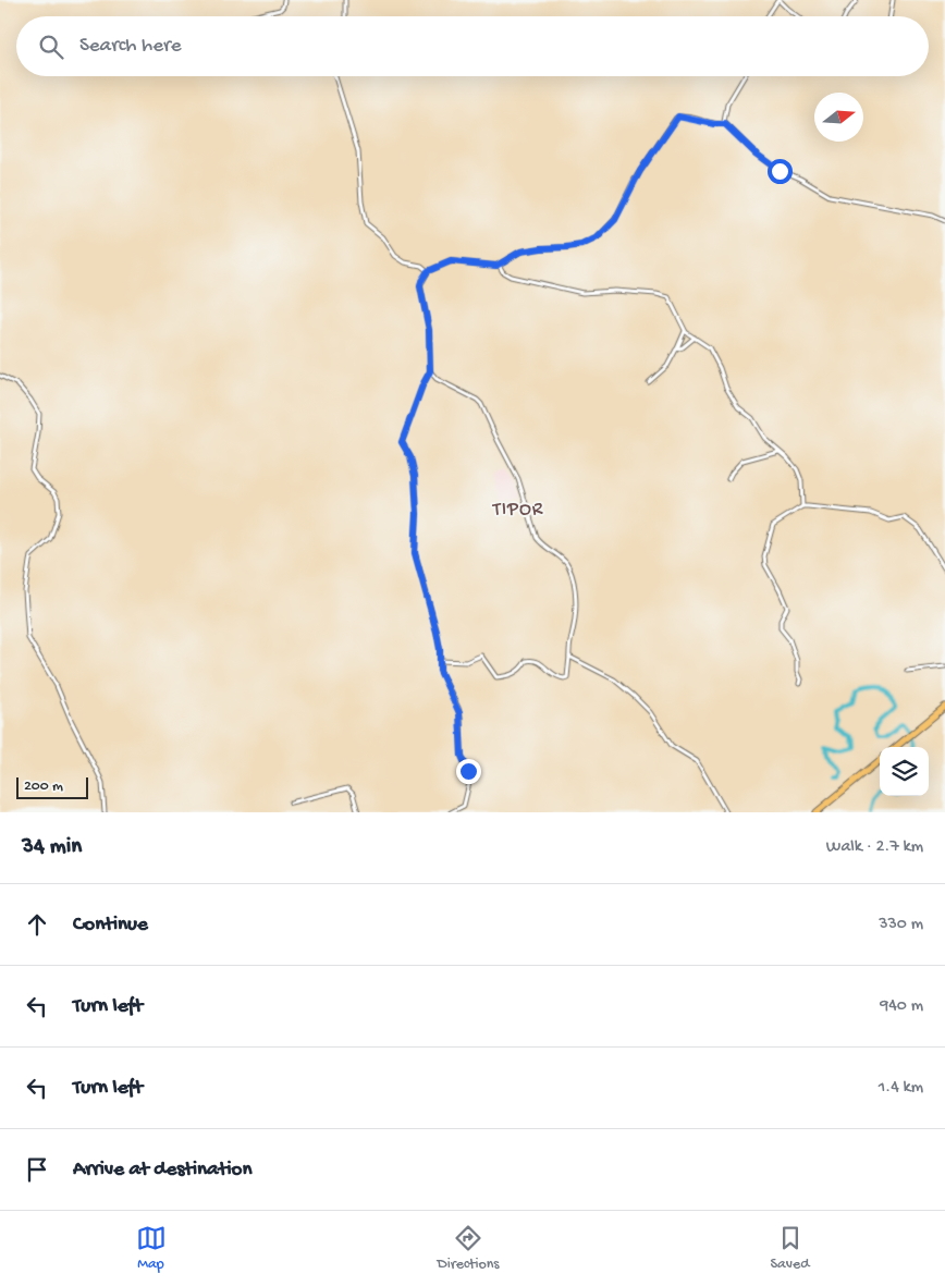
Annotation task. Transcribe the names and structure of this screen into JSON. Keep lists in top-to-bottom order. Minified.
{"districts":["TIPOR"],"scale_bar":"200 m","north":"right","page":{"search":"Search here","scale":"200 m","heading":["34 min","Walk · 2.7 km"],"list":[["Continue","330 m"],["Turn left","940 m"],["Turn left","1.4 km"],"Arrive at destination"],"nav":["Map","Directions","Saved"]}}
